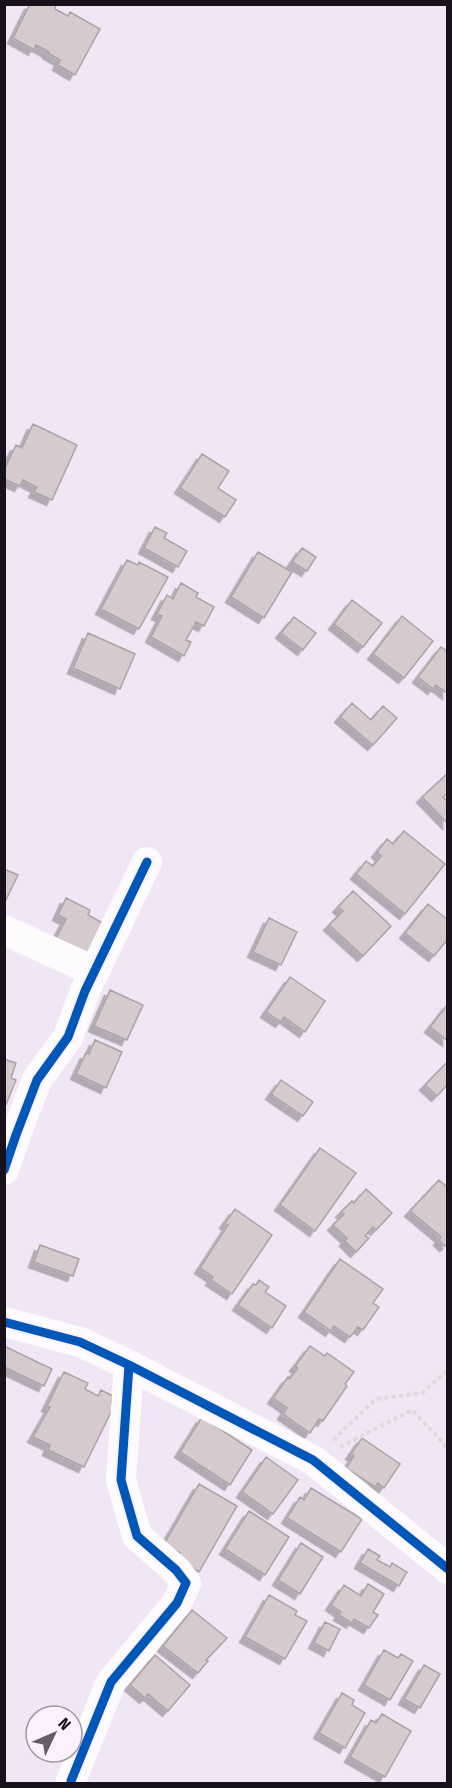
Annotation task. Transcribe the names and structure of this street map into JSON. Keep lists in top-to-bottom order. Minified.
{"north":"top right"}
